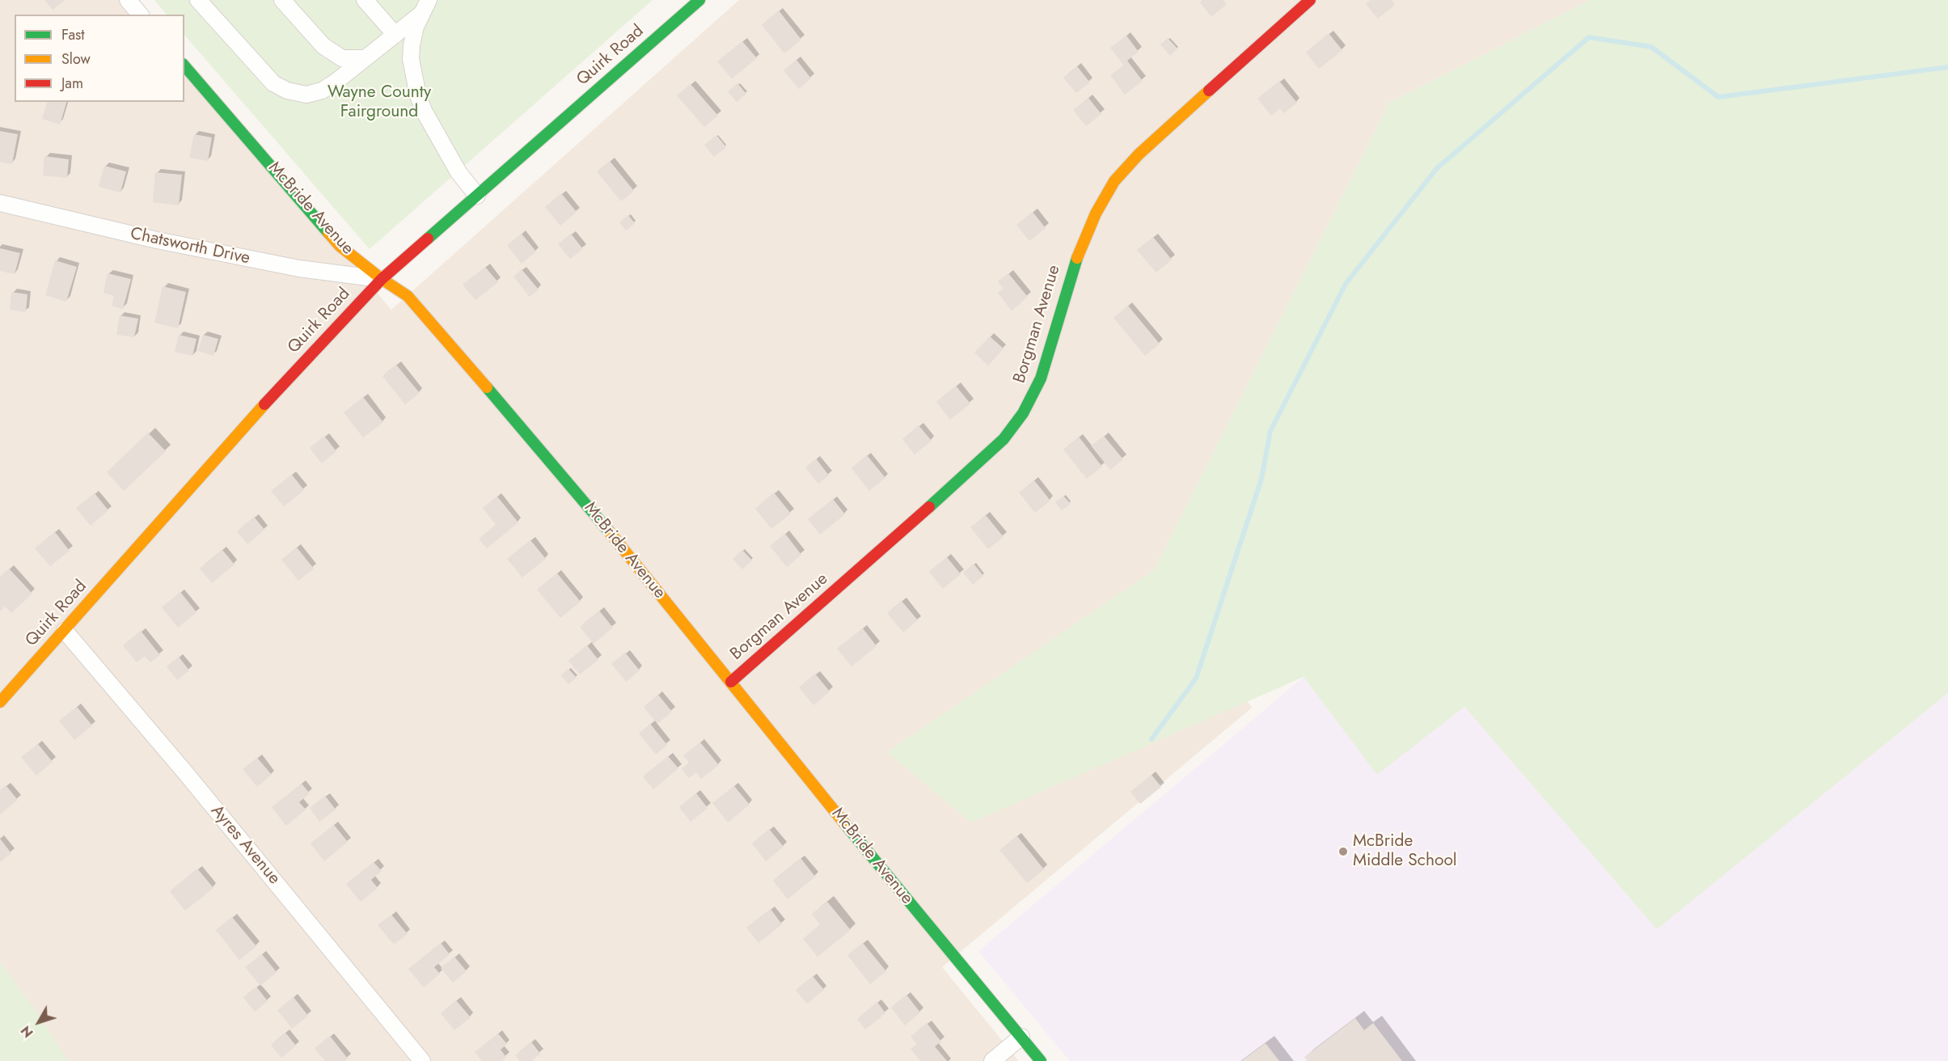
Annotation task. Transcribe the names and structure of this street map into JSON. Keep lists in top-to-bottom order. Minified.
{"streets":{"street":["Quirk Road","McBride Avenue","Chatsworth Drive","Borgman Avenue","Ayres Avenue"]},"crossings":[["Quirk Road","McBride Avenue"],["Quirk Road","Chatsworth Drive"],["Quirk Road","Ayres Avenue"],["McBride Avenue","Chatsworth Drive"],["McBride Avenue","Borgman Avenue"]],"parks":["Wayne County Fairground"],"places":["McBride Middle School"],"legend":["Fast","Slow","Jam"],"north":"bottom left"}
